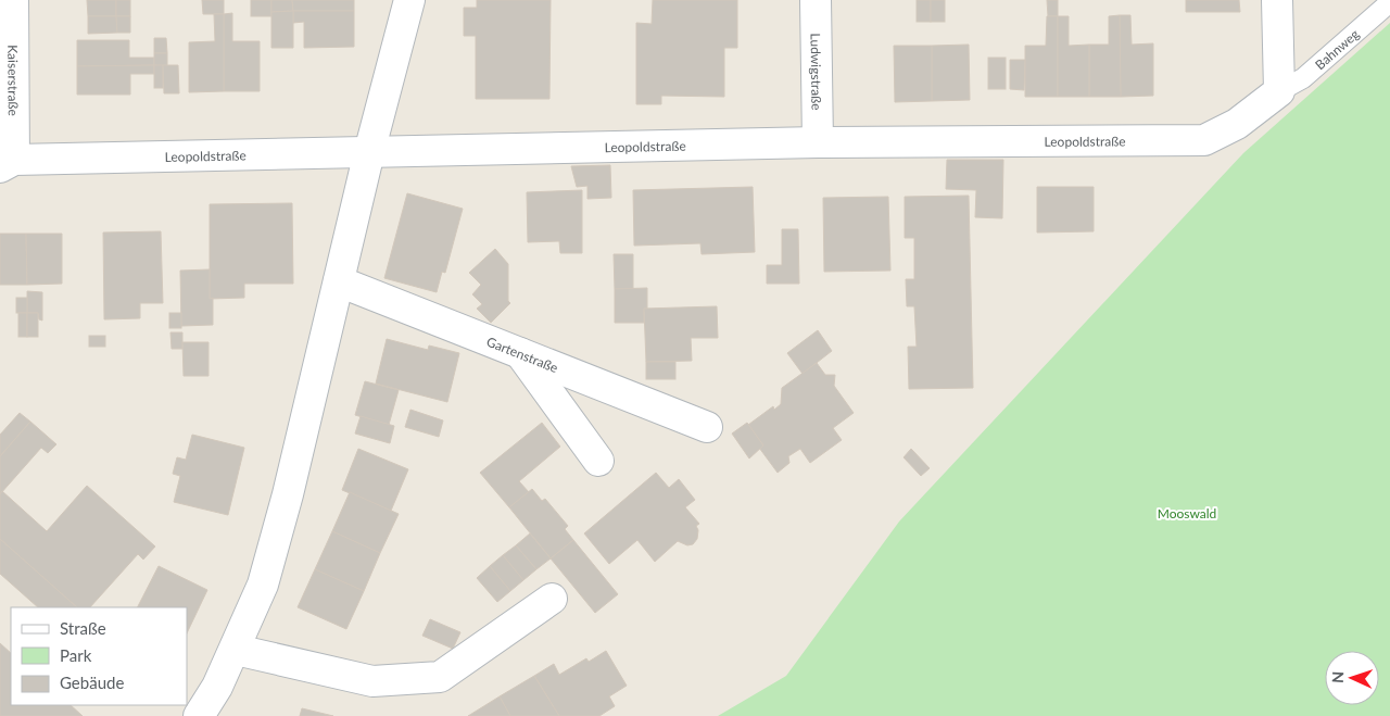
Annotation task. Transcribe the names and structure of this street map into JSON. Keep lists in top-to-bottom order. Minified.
{"streets":{"street":["Ludwigstraße","Kaiserstraße","Leopoldstraße","Gartenstraße"],"lane":["Bahnweg"]},"crossings":[["Bahnweg","Leopoldstraße"],["Ludwigstraße","Leopoldstraße"],["Kaiserstraße","Leopoldstraße"]],"parks":["Mooswald"],"legend":["Straße","Park","Gebäude"],"north":"left"}
